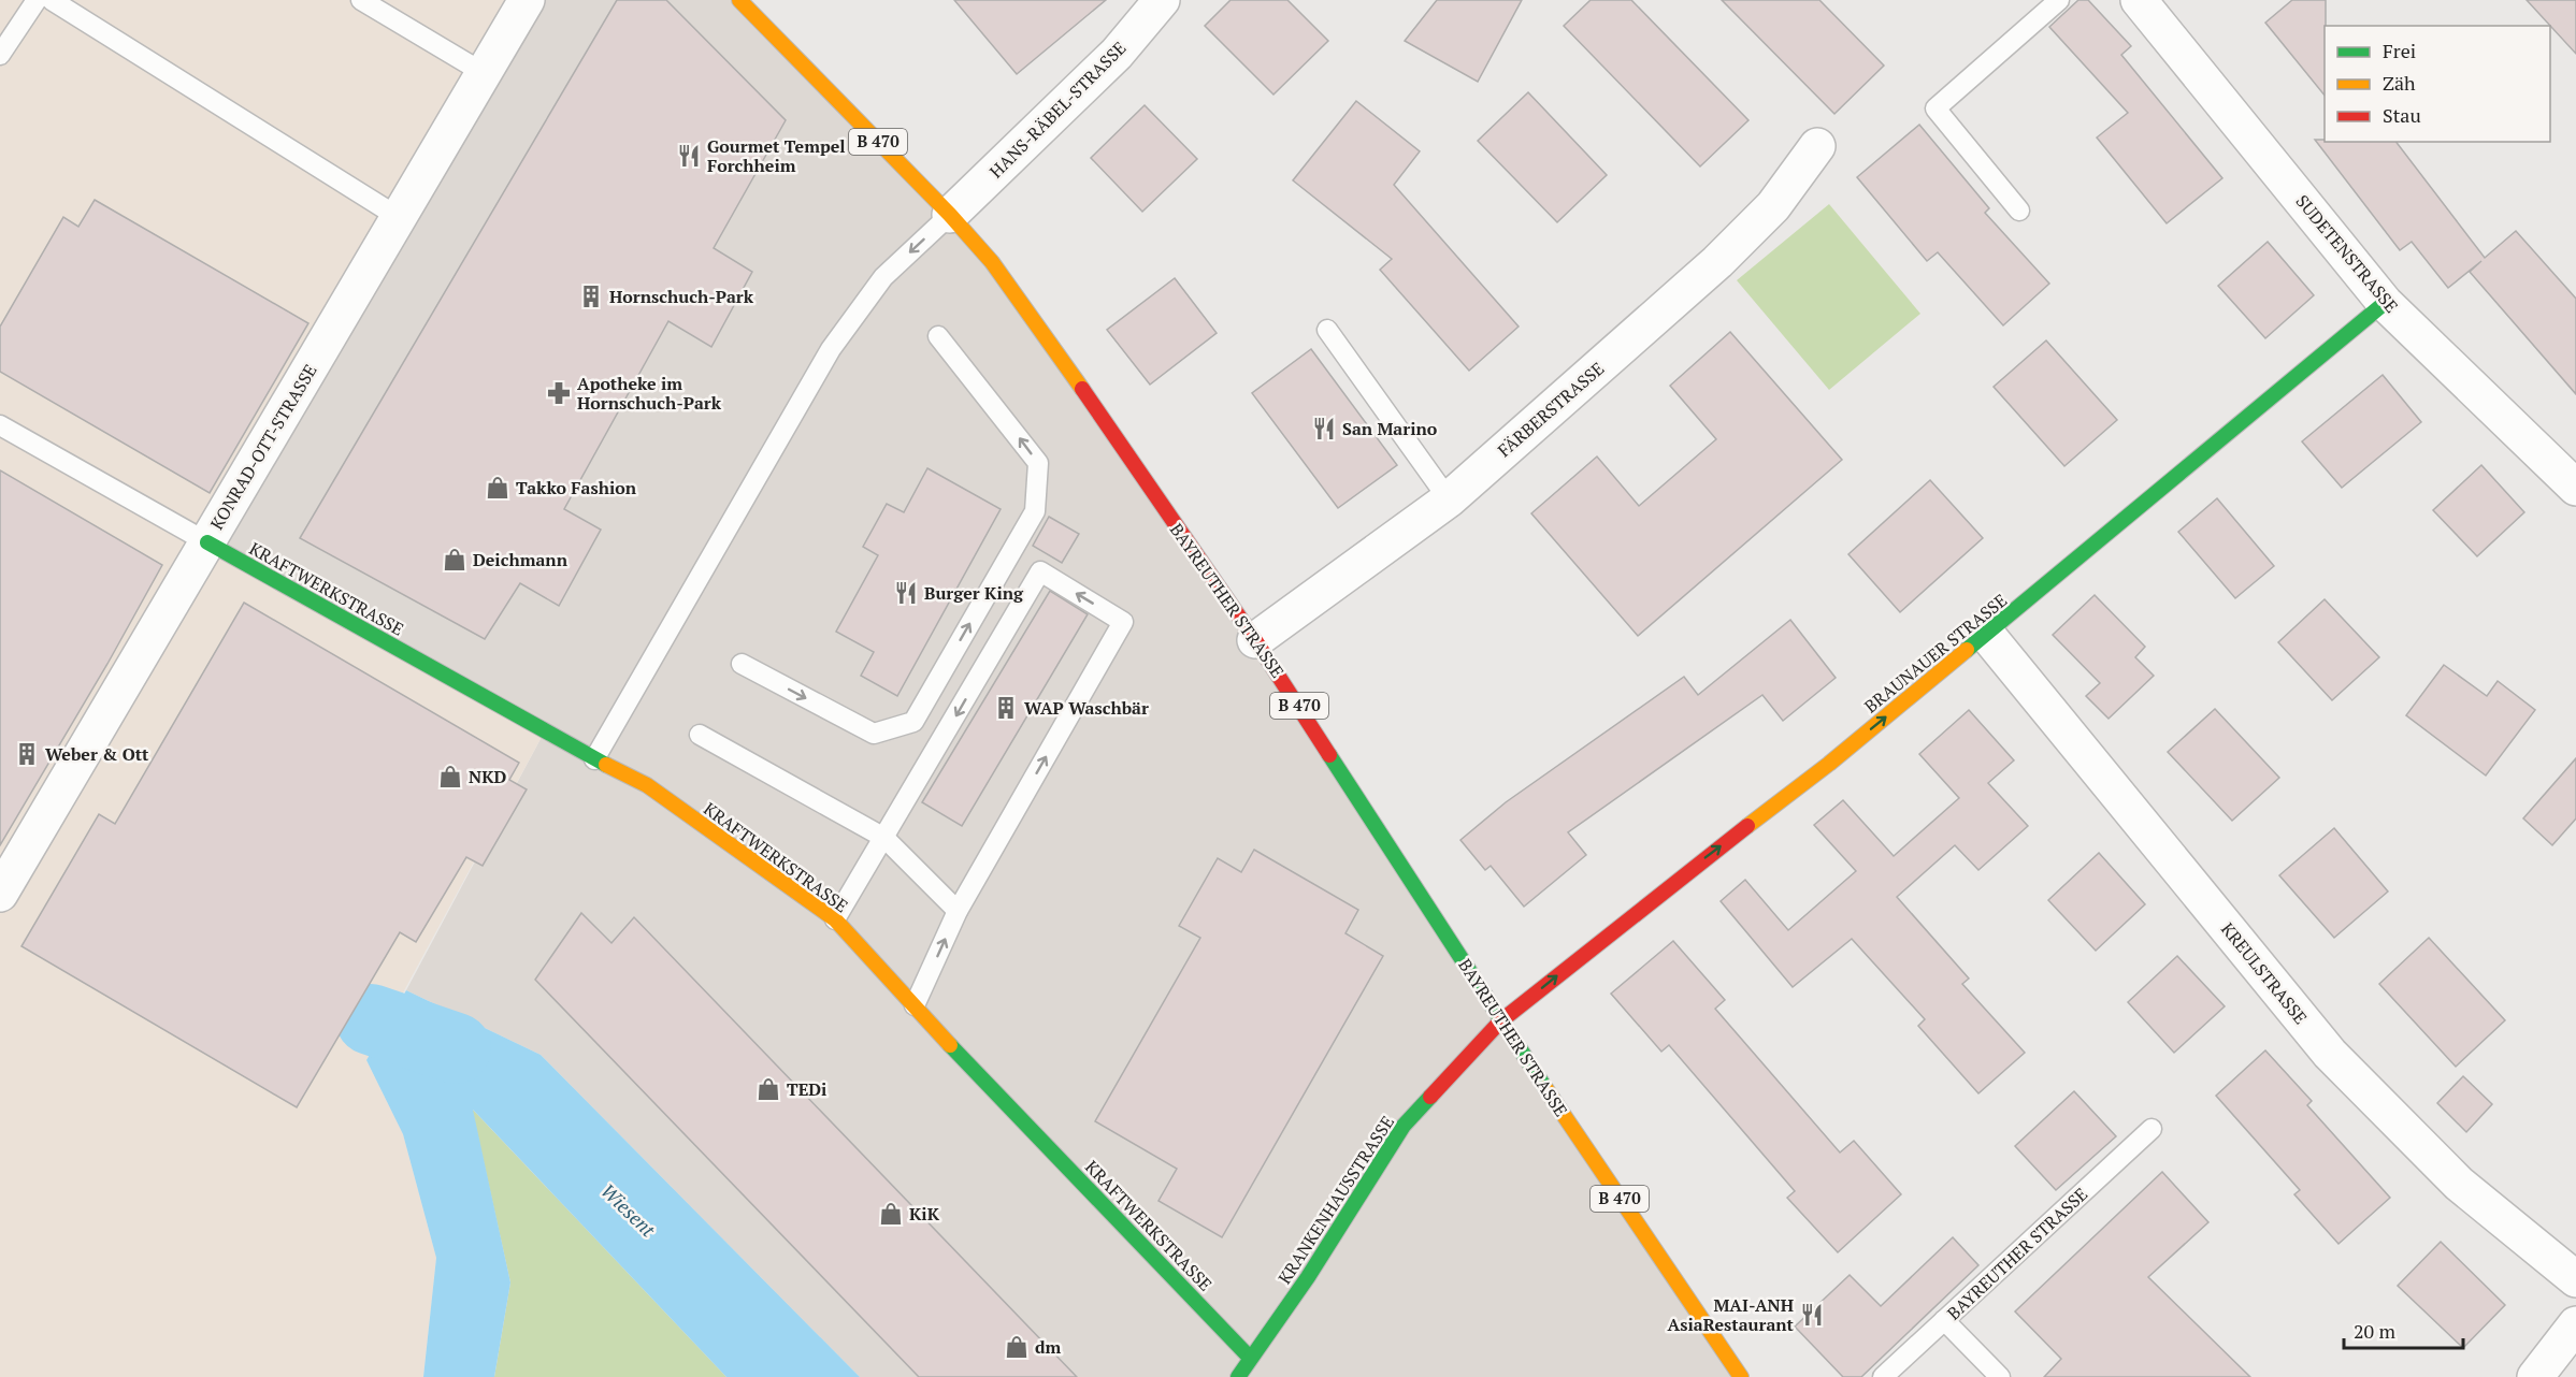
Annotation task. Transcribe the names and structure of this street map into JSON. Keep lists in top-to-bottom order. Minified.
{"streets":{"street":["HANS-RÄBEL-STRASSE","B 470","SUDETENSTRASSE","FÄRBERSTRASSE","KONRAD-OTT-STRASSE","KRAFTWERKSTRASSE","BAYREUTHER STRASSE","BRAUNAUER STRASSE","KREULSTRASSE","KRANKENHAUSSTRASSE"]},"crossings":[["HANS-RÄBEL-STRASSE","BAYREUTHER STRASSE"],["SUDETENSTRASSE","BRAUNAUER STRASSE"],["FÄRBERSTRASSE","BAYREUTHER STRASSE"],["KONRAD-OTT-STRASSE","KRAFTWERKSTRASSE"],["KRAFTWERKSTRASSE","KRANKENHAUSSTRASSE"],["BAYREUTHER STRASSE","BRAUNAUER STRASSE"],["BAYREUTHER STRASSE","KRANKENHAUSSTRASSE"],["BRAUNAUER STRASSE","KREULSTRASSE"],["BRAUNAUER STRASSE","KRANKENHAUSSTRASSE"]],"one_way":["BRAUNAUER STRASSE"],"water":["Wiesent"],"places":{"restaurant":["Gourmet Tempel Forchheim","San Marino","Burger King","MAI-ANH AsiaRestaurant"],"building":["Hornschuch-Park","WAP Waschbär","Weber & Ott"],"pharmacy":["Apotheke im Hornschuch-Park"],"shop":["Takko Fashion","Deichmann","NKD","TEDi","KiK","dm"]},"legend":["Frei","Zäh","Stau"],"scale_bar":"20 m"}
